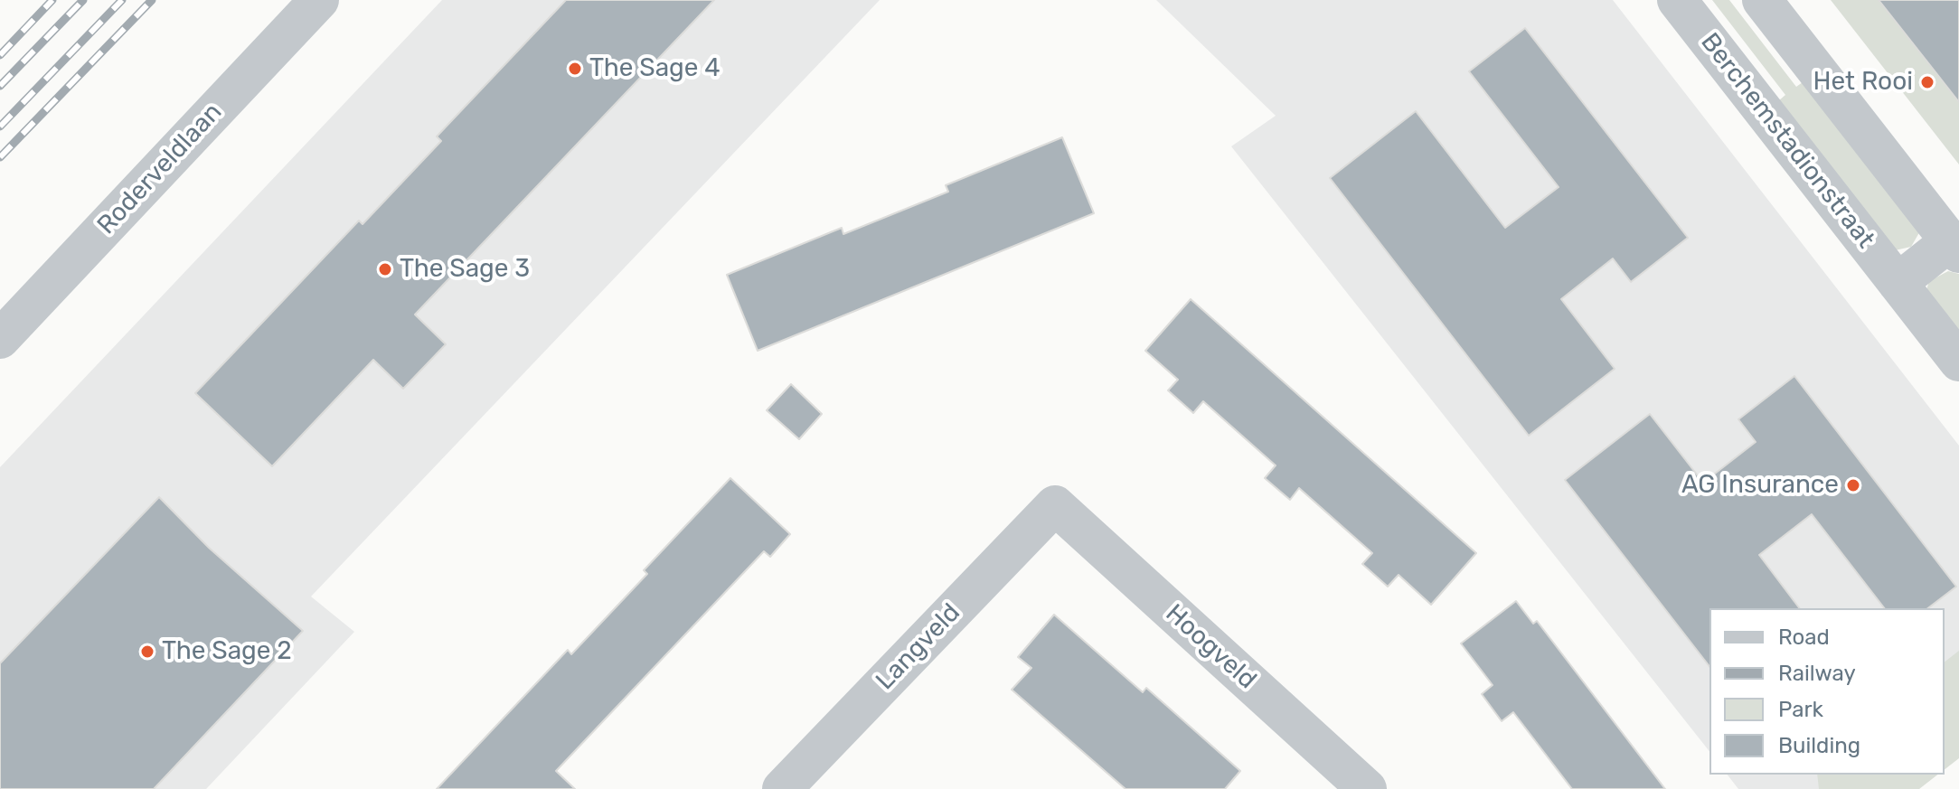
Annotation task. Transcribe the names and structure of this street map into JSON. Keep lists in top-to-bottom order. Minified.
{"streets":{"street":["Berchemstadionstraat","Roderveldlaan","Langveld","Hoogveld"]},"crossings":[["Langveld","Hoogveld"]],"places":["The Sage 4","Het Rooi","The Sage 3","AG Insurance","The Sage 2"],"legend":["Road","Railway","Park","Building"]}
